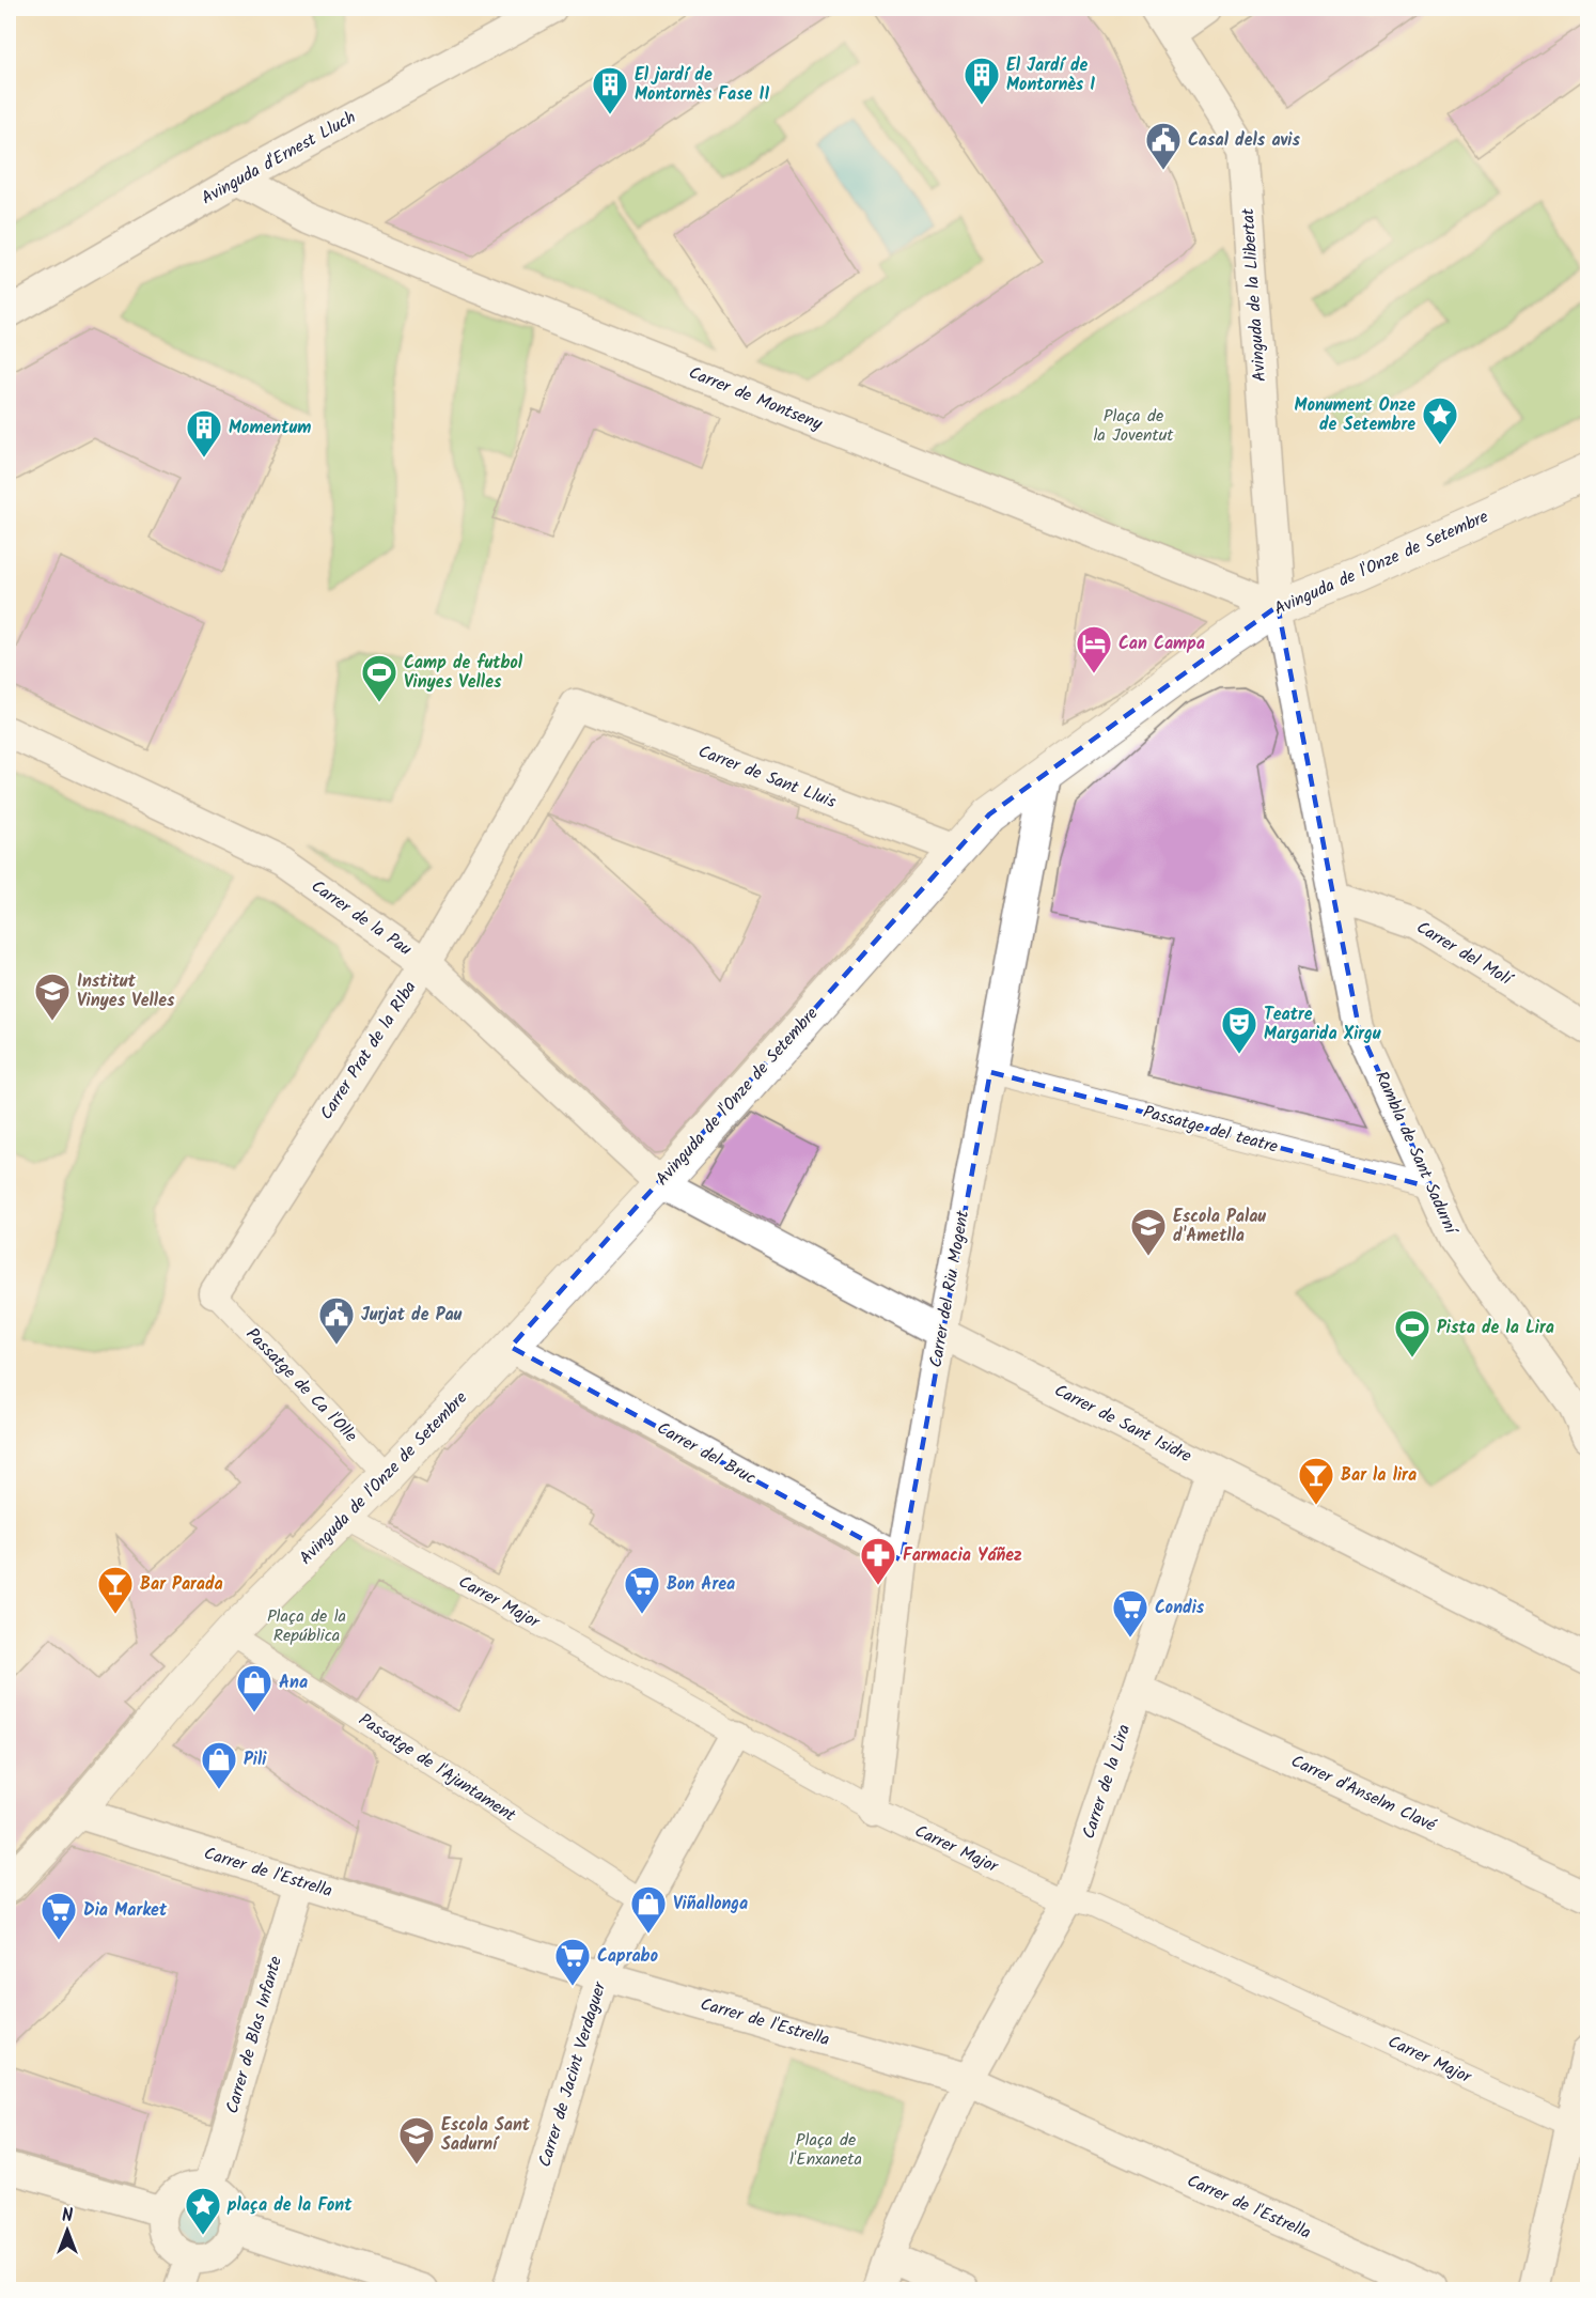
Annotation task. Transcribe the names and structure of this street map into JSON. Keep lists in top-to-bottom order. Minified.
{"streets":{"street":["Avinguda d'Ernest Lluch","Avinguda de la Llibertat","Carrer de Montseny","Avinguda de l'Onze de Setembre","Carrer de Sant Lluis","Carrer de la Pau","Carrer del Molí","Carrer Prat de la RIba","Passatge del teatre","Rambla de Sant Sadurní","Carrer del Riu Mogent","Passatge de Ca l'Olle","Carrer de Sant Isidre","Carrer del Bruc","Carrer Major","Passatge de l'Ajuntament","Carrer de la Lira","Carrer d'Anselm Clavé","Carrer de l'Estrella","Carrer de Blas Infante","Carrer de Jacint Verdaguer"]},"crossings":[["Avinguda d'Ernest Lluch","Carrer de Montseny"],["Avinguda de la Llibertat","Carrer de Montseny"],["Avinguda de la Llibertat","Avinguda de l'Onze de Setembre"],["Avinguda de la Llibertat","Rambla de Sant Sadurní"],["Carrer de Montseny","Avinguda de l'Onze de Setembre"],["Carrer de Montseny","Rambla de Sant Sadurní"],["Avinguda de l'Onze de Setembre","Carrer de Sant Lluis"],["Avinguda de l'Onze de Setembre","Carrer de la Pau"],["Avinguda de l'Onze de Setembre","Rambla de Sant Sadurní"],["Avinguda de l'Onze de Setembre","Carrer del Riu Mogent"],["Avinguda de l'Onze de Setembre","Passatge de Ca l'Olle"],["Avinguda de l'Onze de Setembre","Carrer de Sant Isidre"],["Avinguda de l'Onze de Setembre","Carrer del Bruc"],["Avinguda de l'Onze de Setembre","Carrer Major"],["Avinguda de l'Onze de Setembre","Passatge de l'Ajuntament"],["Avinguda de l'Onze de Setembre","Carrer de l'Estrella"],["Carrer de Sant Lluis","Carrer Prat de la RIba"],["Carrer de la Pau","Carrer Prat de la RIba"],["Carrer de la Pau","Carrer de Sant Isidre"],["Carrer del Molí","Rambla de Sant Sadurní"],["Carrer Prat de la RIba","Passatge de Ca l'Olle"],["Passatge del teatre","Rambla de Sant Sadurní"],["Passatge del teatre","Carrer del Riu Mogent"],["Carrer del Riu Mogent","Carrer de Sant Isidre"],["Carrer del Riu Mogent","Carrer del Bruc"],["Carrer del Riu Mogent","Carrer Major"],["Carrer de Sant Isidre","Carrer de la Lira"],["Carrer Major","Carrer de la Lira"],["Carrer Major","Carrer de Jacint Verdaguer"],["Passatge de l'Ajuntament","Carrer de Jacint Verdaguer"],["Carrer de la Lira","Carrer d'Anselm Clavé"],["Carrer de la Lira","Carrer de l'Estrella"],["Carrer de l'Estrella","Carrer de Blas Infante"],["Carrer de l'Estrella","Carrer de Jacint Verdaguer"]],"parks":["Plaça de la Joventut","Plaça de la República","Plaça de l'Enxaneta"],"places":{"building":["El Jardí de Montornès I","El jardí de Montornès Fase II","Momentum"],"public building":["Casal dels avis","Jurjat de Pau"],"place":["Monument Onze de Setembre","plaça de la Font"],"hotel":["Can Campa"],"sports":["Camp de futbol Vinyes Velles","Pista de la Lira"],"school or university":["Institut Vinyes Velles","Escola Palau d'Ametlla","Escola Sant Sadurní"],"theatre":["Teatre Margarida Xirgu"],"bar":["Bar la lira","Bar Parada"],"pharmacy":["Farmacia Yáñez"],"supermarket":["Bon Area","Condis","Dia Market","Caprabo"],"shop":["Ana","Pili","Viñallonga"]},"north":"top"}
